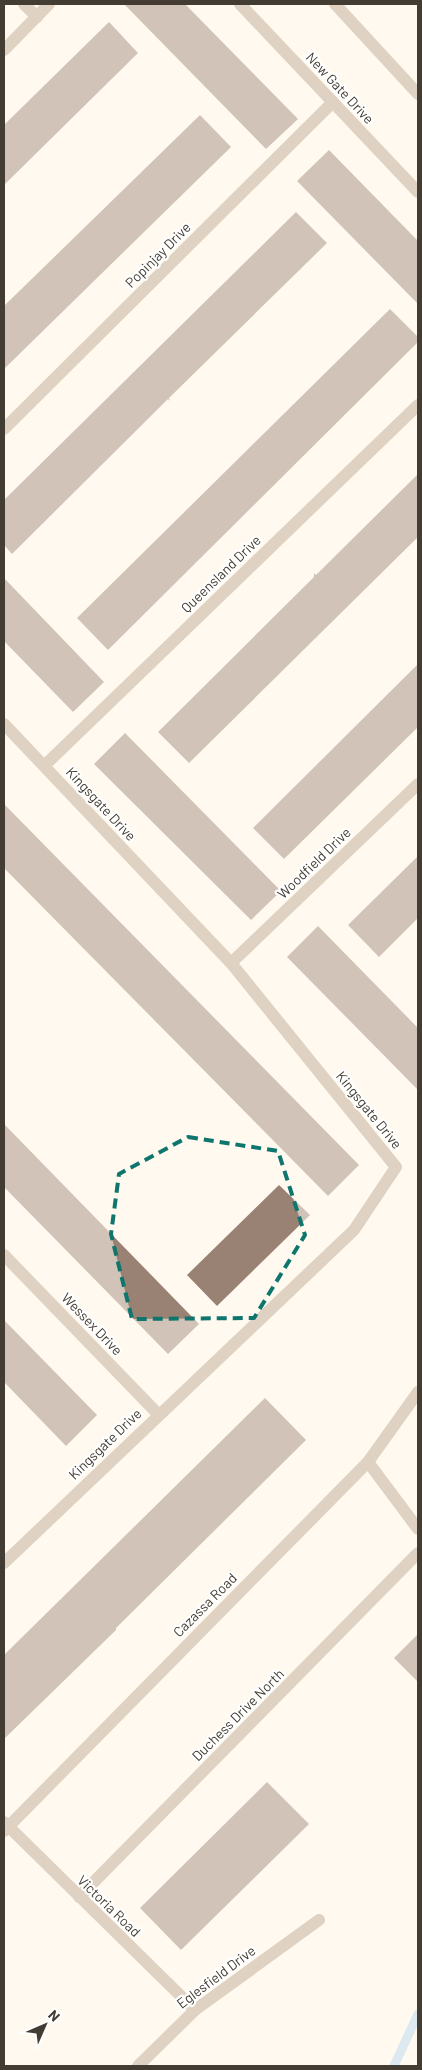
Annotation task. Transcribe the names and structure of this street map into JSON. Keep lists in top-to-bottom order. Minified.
{"streets":{"street":["New Gate Drive","Popinjay Drive","Queensland Drive","Kingsgate Drive","Woodfield Drive","Wessex Drive","Cazassa Road","Duchess Drive North","Victoria Road","Eglesfield Drive"]},"crossings":[["New Gate Drive","Popinjay Drive"],["Queensland Drive","Kingsgate Drive"],["Kingsgate Drive","Woodfield Drive"],["Kingsgate Drive","Wessex Drive"],["Cazassa Road","Victoria Road"],["Duchess Drive North","Victoria Road"],["Victoria Road","Eglesfield Drive"]],"north":"top right"}
